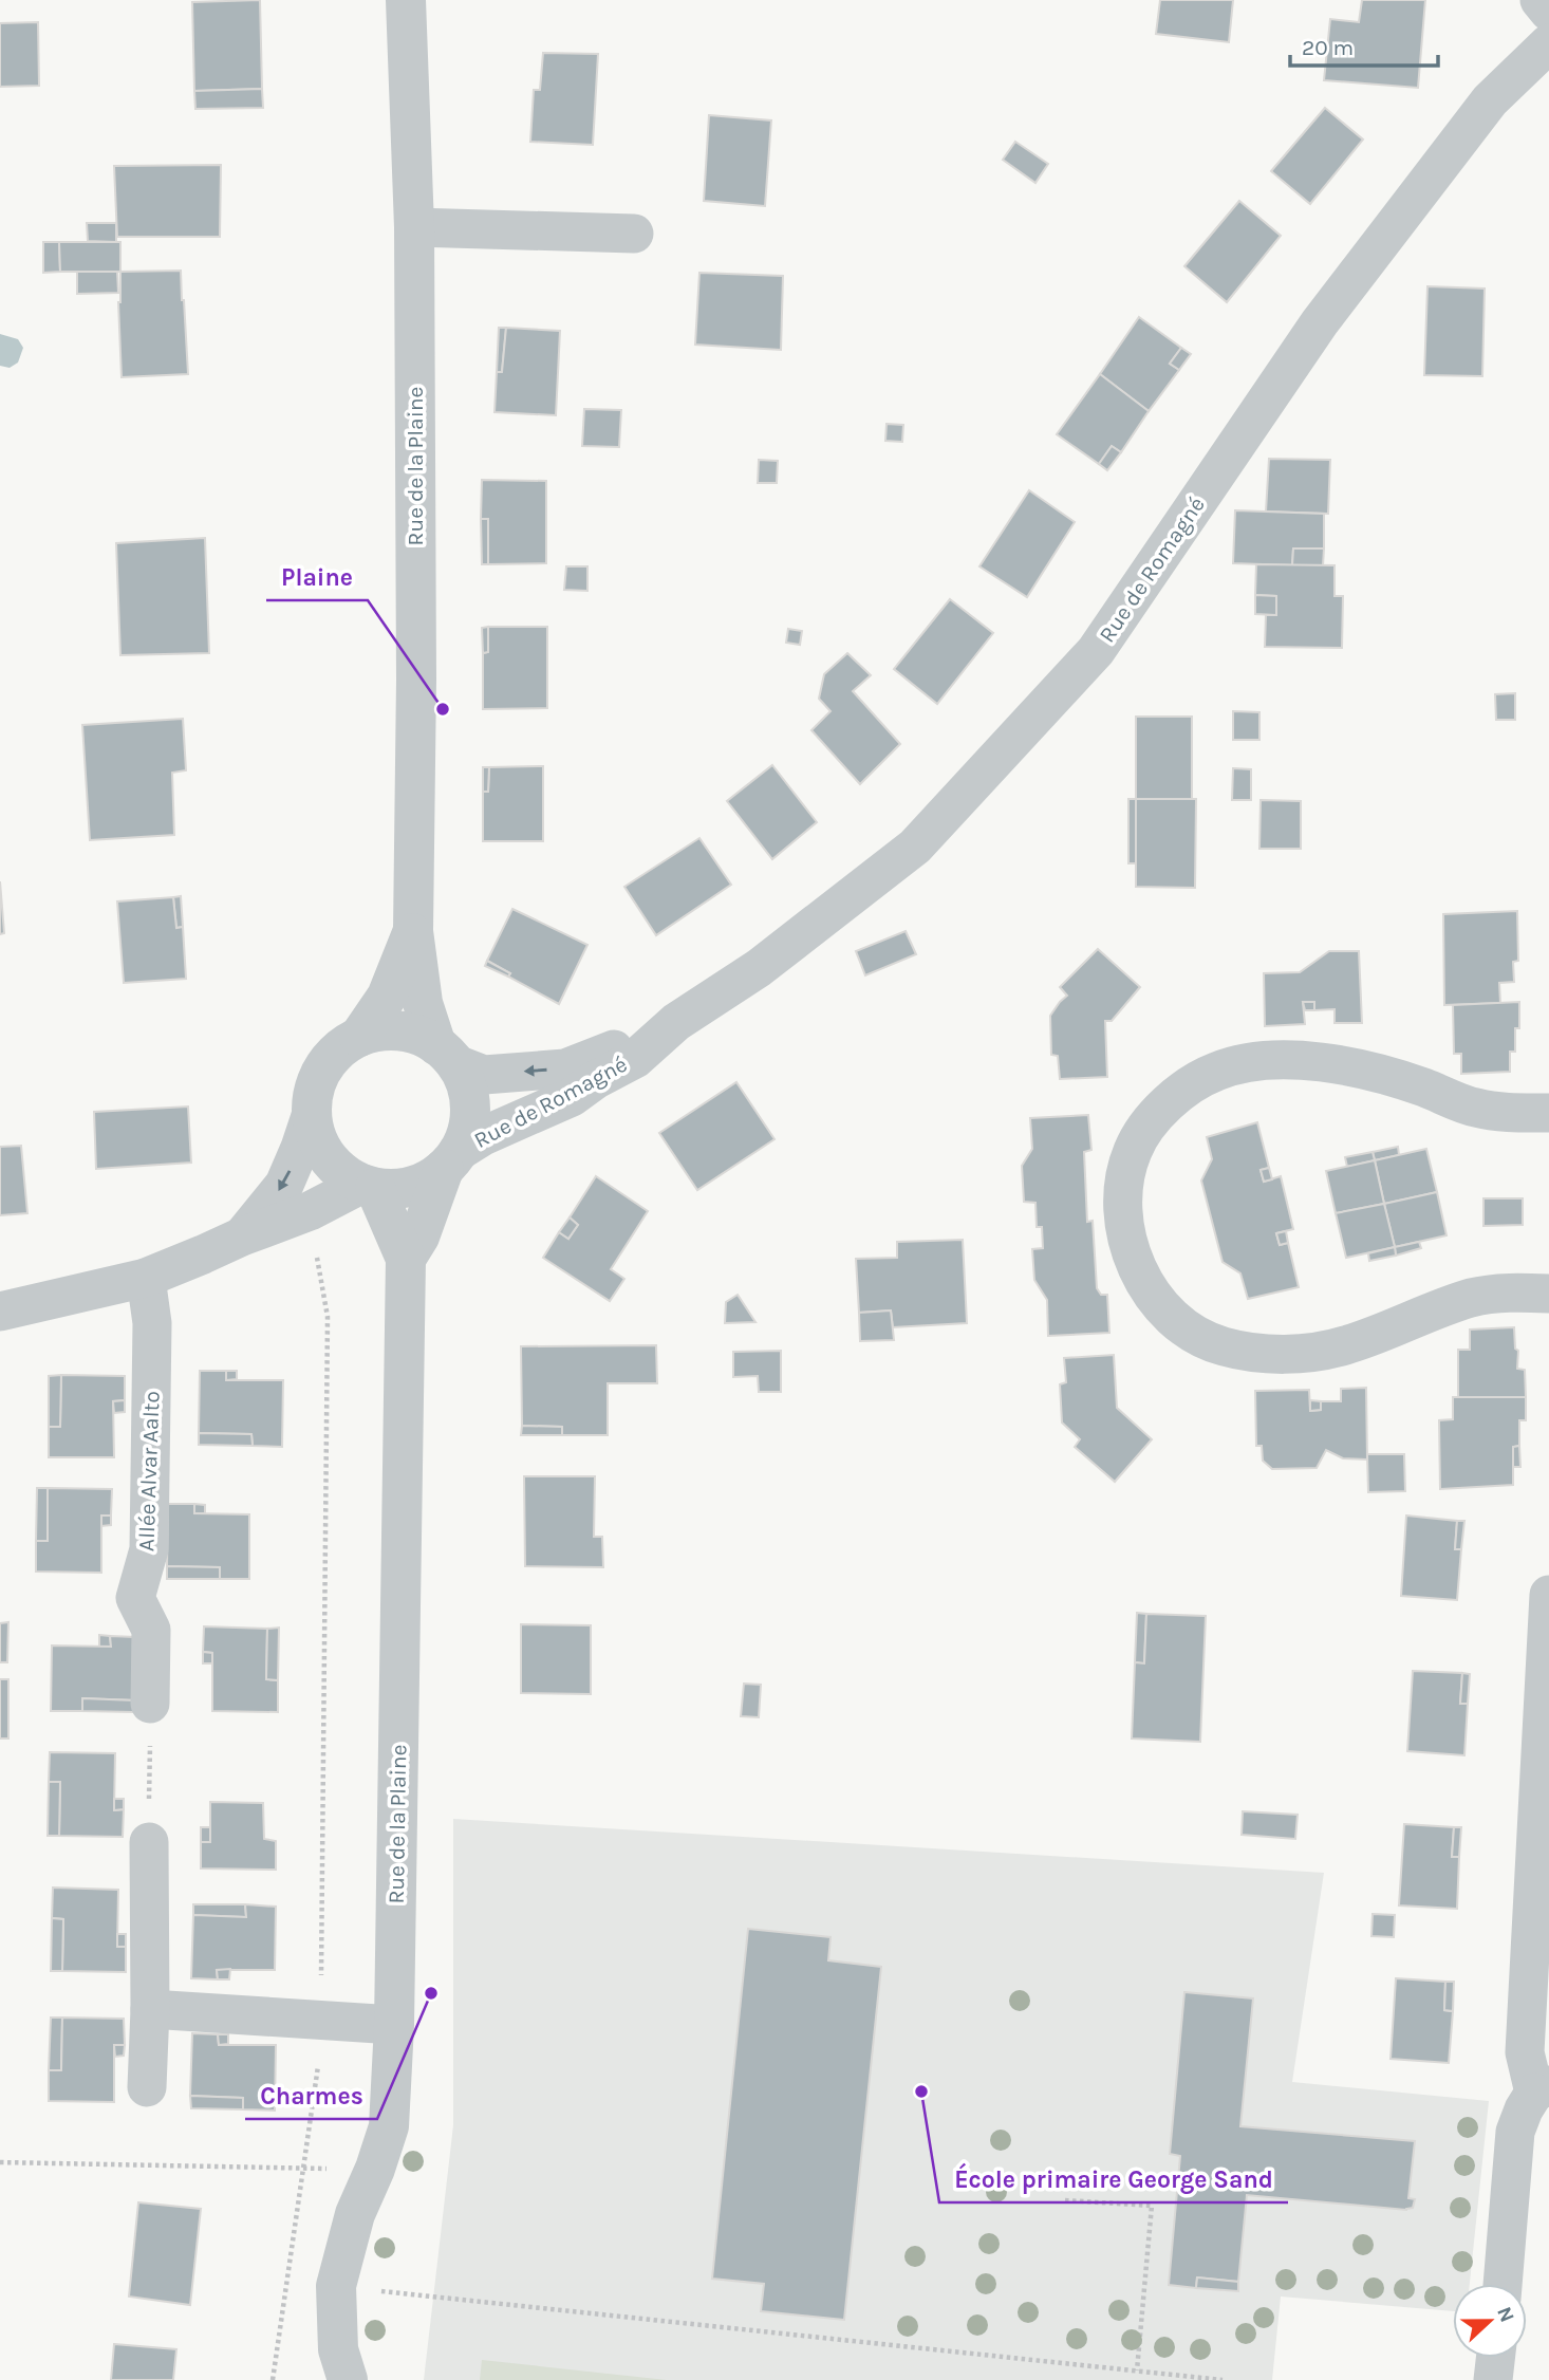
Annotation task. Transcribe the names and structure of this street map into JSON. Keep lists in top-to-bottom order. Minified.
{"streets":{"street":["Rue de la Plaine","Rue de Romagné","Allée Alvar Aalto"]},"crossings":[["Rue de la Plaine","Rue de Romagné"]],"places":["Plaine","Charmes","École primaire George Sand"],"scale_bar":"20 m","north":"right"}
